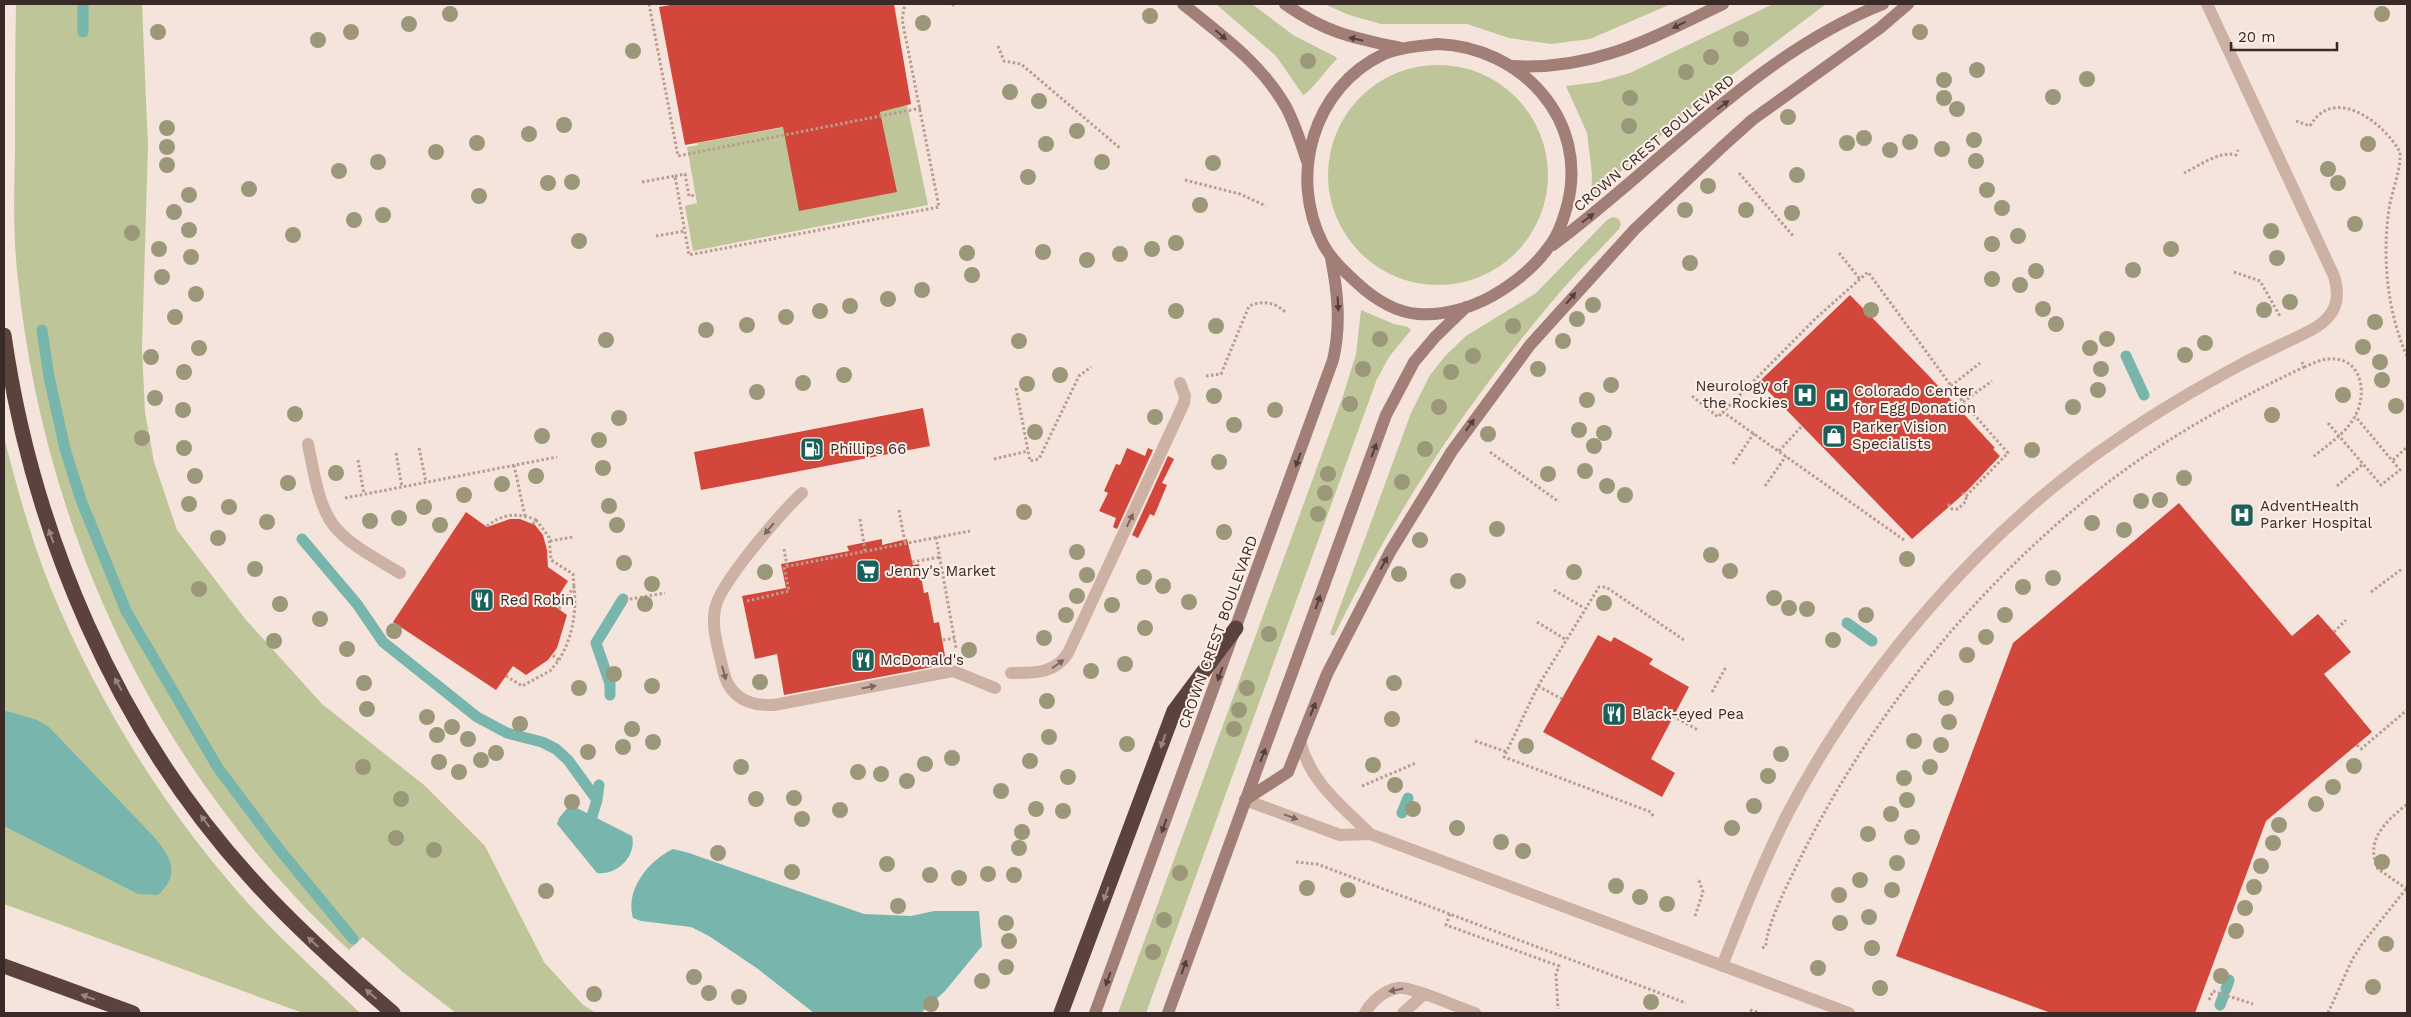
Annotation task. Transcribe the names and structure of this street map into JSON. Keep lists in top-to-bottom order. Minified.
{"streets":{"main road":["CROWN CREST BOULEVARD"]},"places":{"hospital":["Neurology of the Rockies","Colorado Center for Egg Donation","AdventHealth Parker Hospital"],"shop":["Parker Vision Specialists"],"fuel station":["Phillips 66"],"supermarket":["Jenny's Market"],"restaurant":["Red Robin","McDonald's","Black-eyed Pea"]},"scale_bar":"20 m"}
